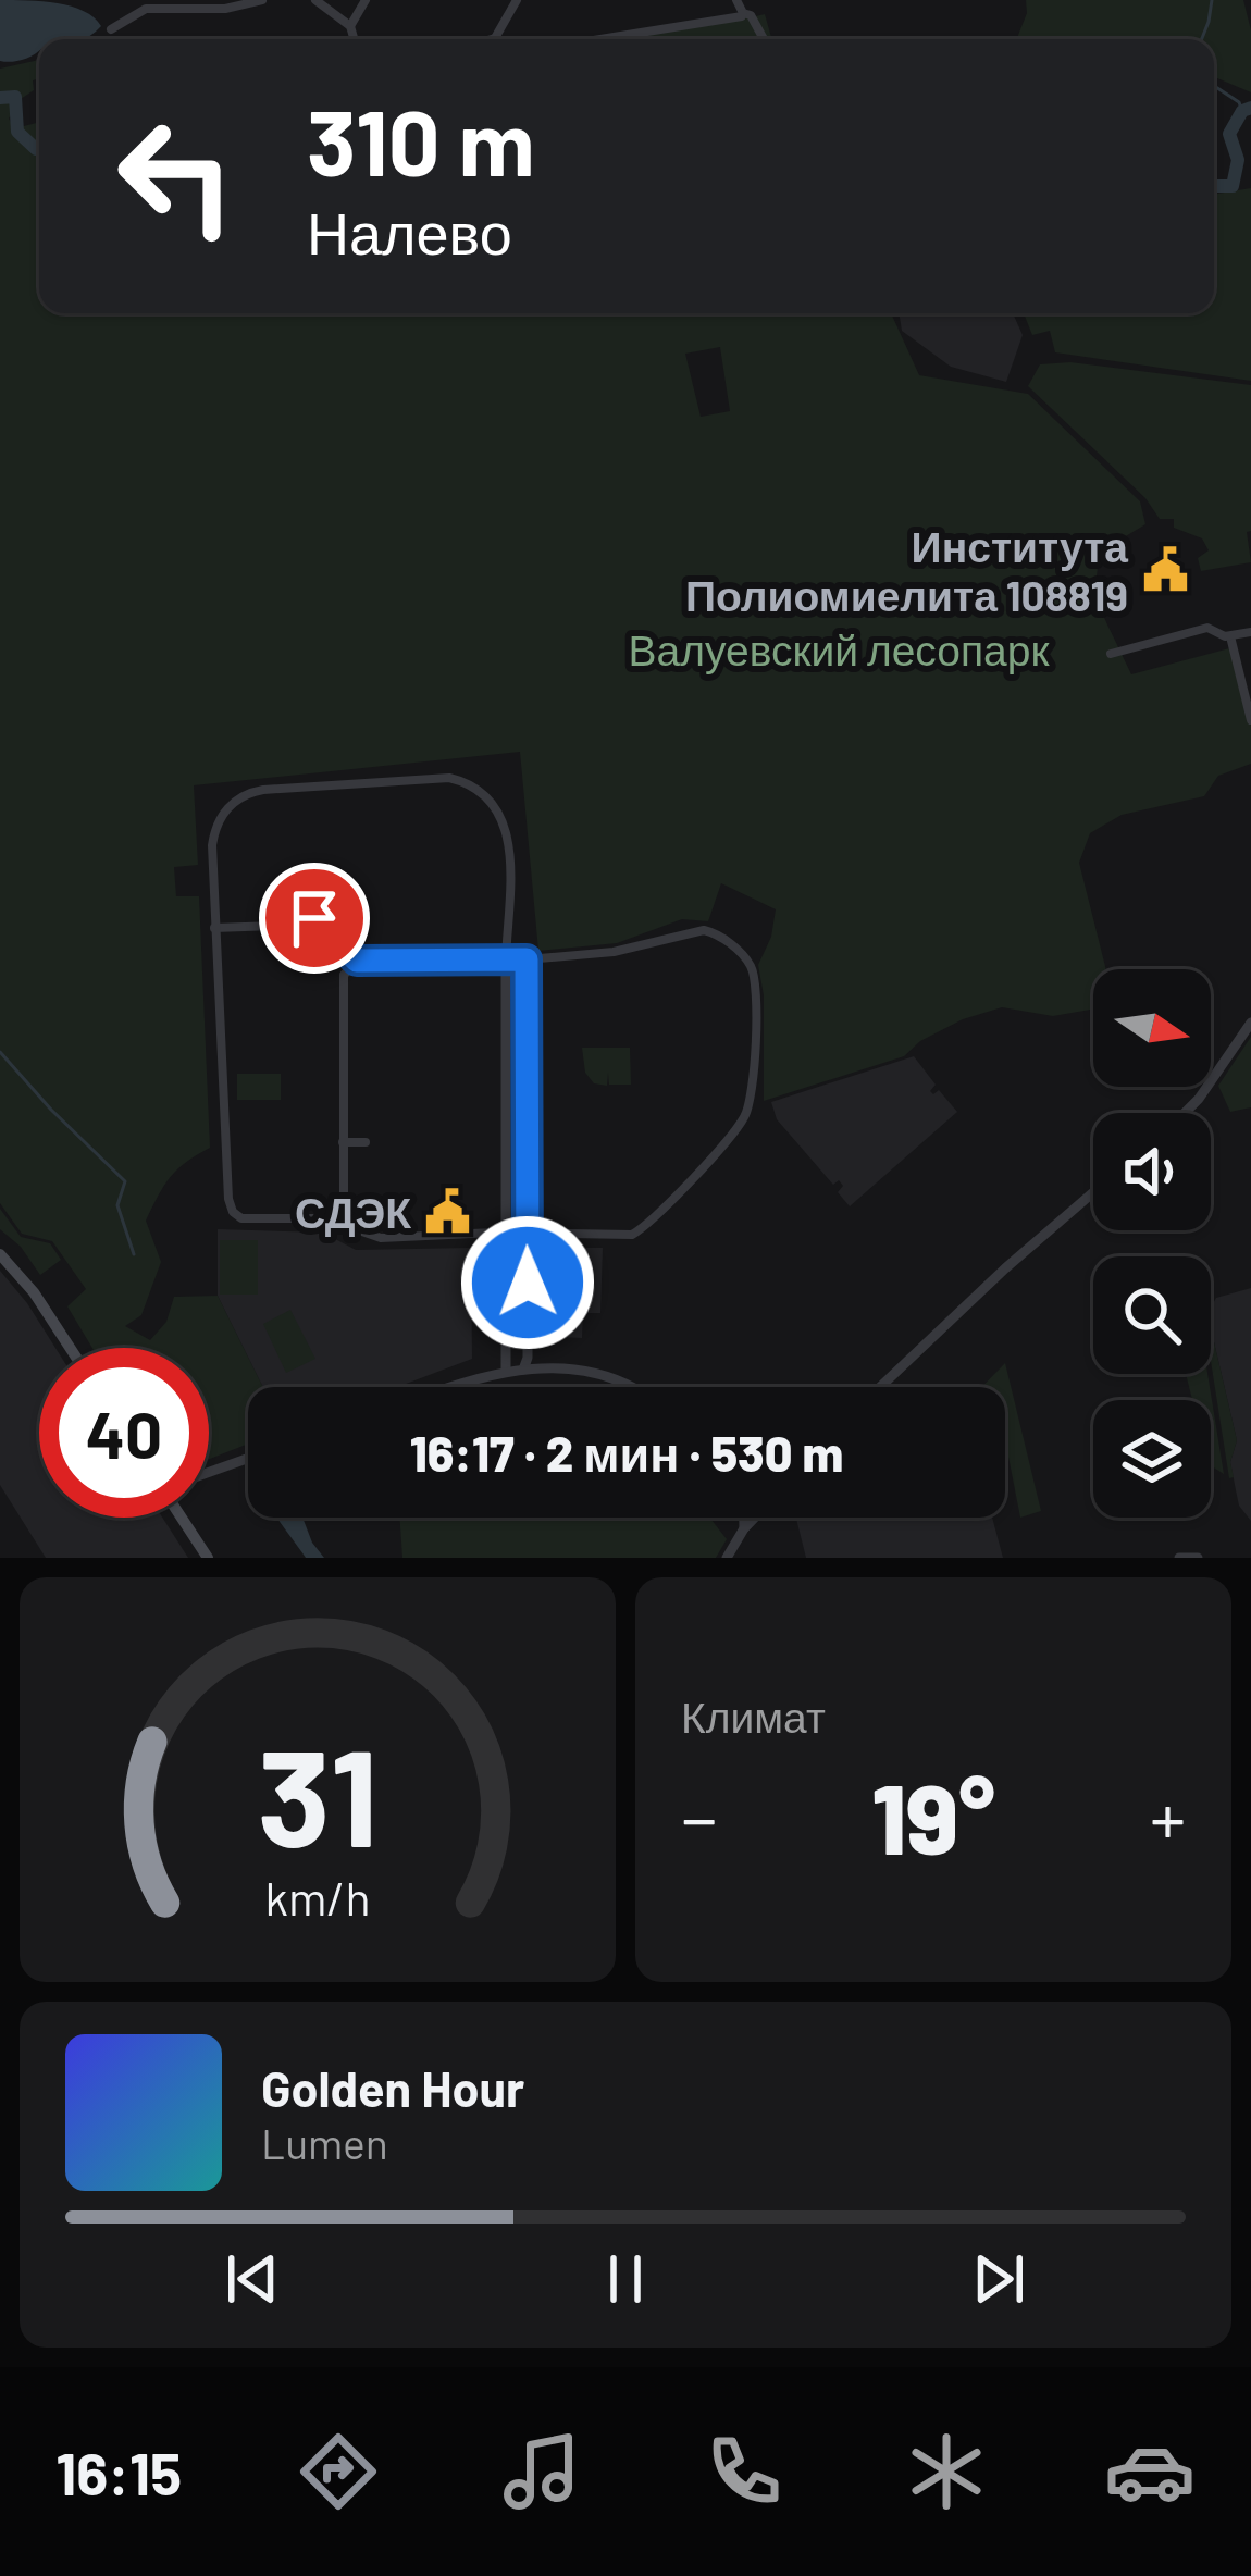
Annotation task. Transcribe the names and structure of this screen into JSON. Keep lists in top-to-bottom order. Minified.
{"parks":["Валуевский лесопарк"],"places":{"public building":["Института Полиомиелита 108819","СДЭК"]},"north":"right","page":{"turn":["310 m","Налево"],"limit":"40","trip":"16:17 · 2 мин · 530 m","tile":"Климат","heat":["−","19°","+"],"song":["Golden Hour","Lumen"],"tabs":"16:15","gauge":["31","km/h"]}}
